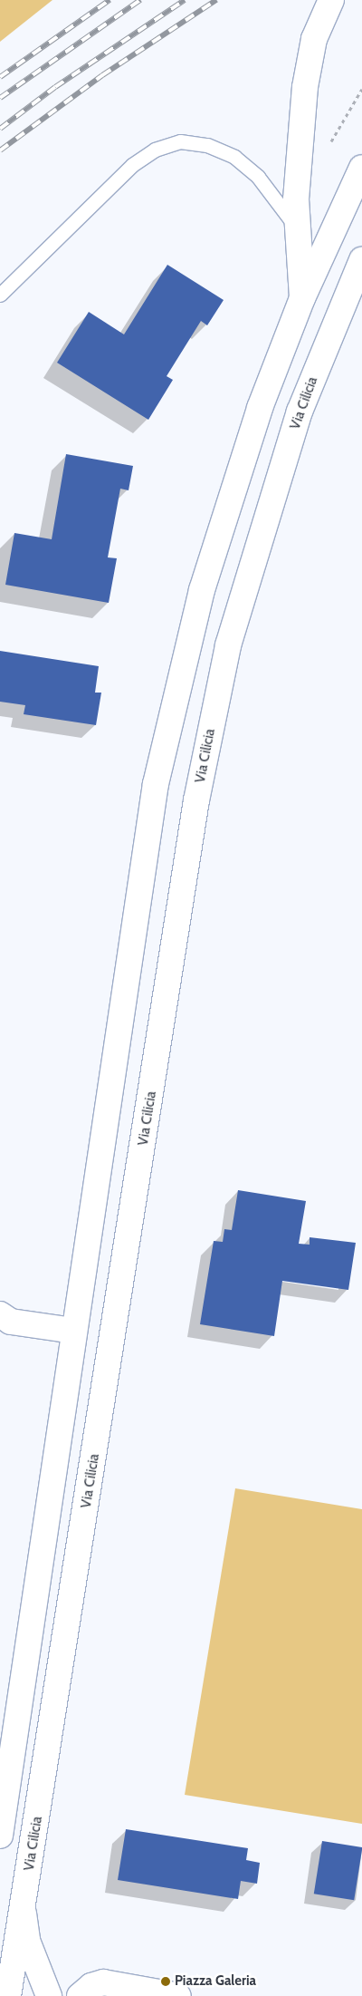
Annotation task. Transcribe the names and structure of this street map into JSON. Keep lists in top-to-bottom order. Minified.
{"streets":{"main road":["Via Cilicia"]},"places":["Piazza Galeria"]}
